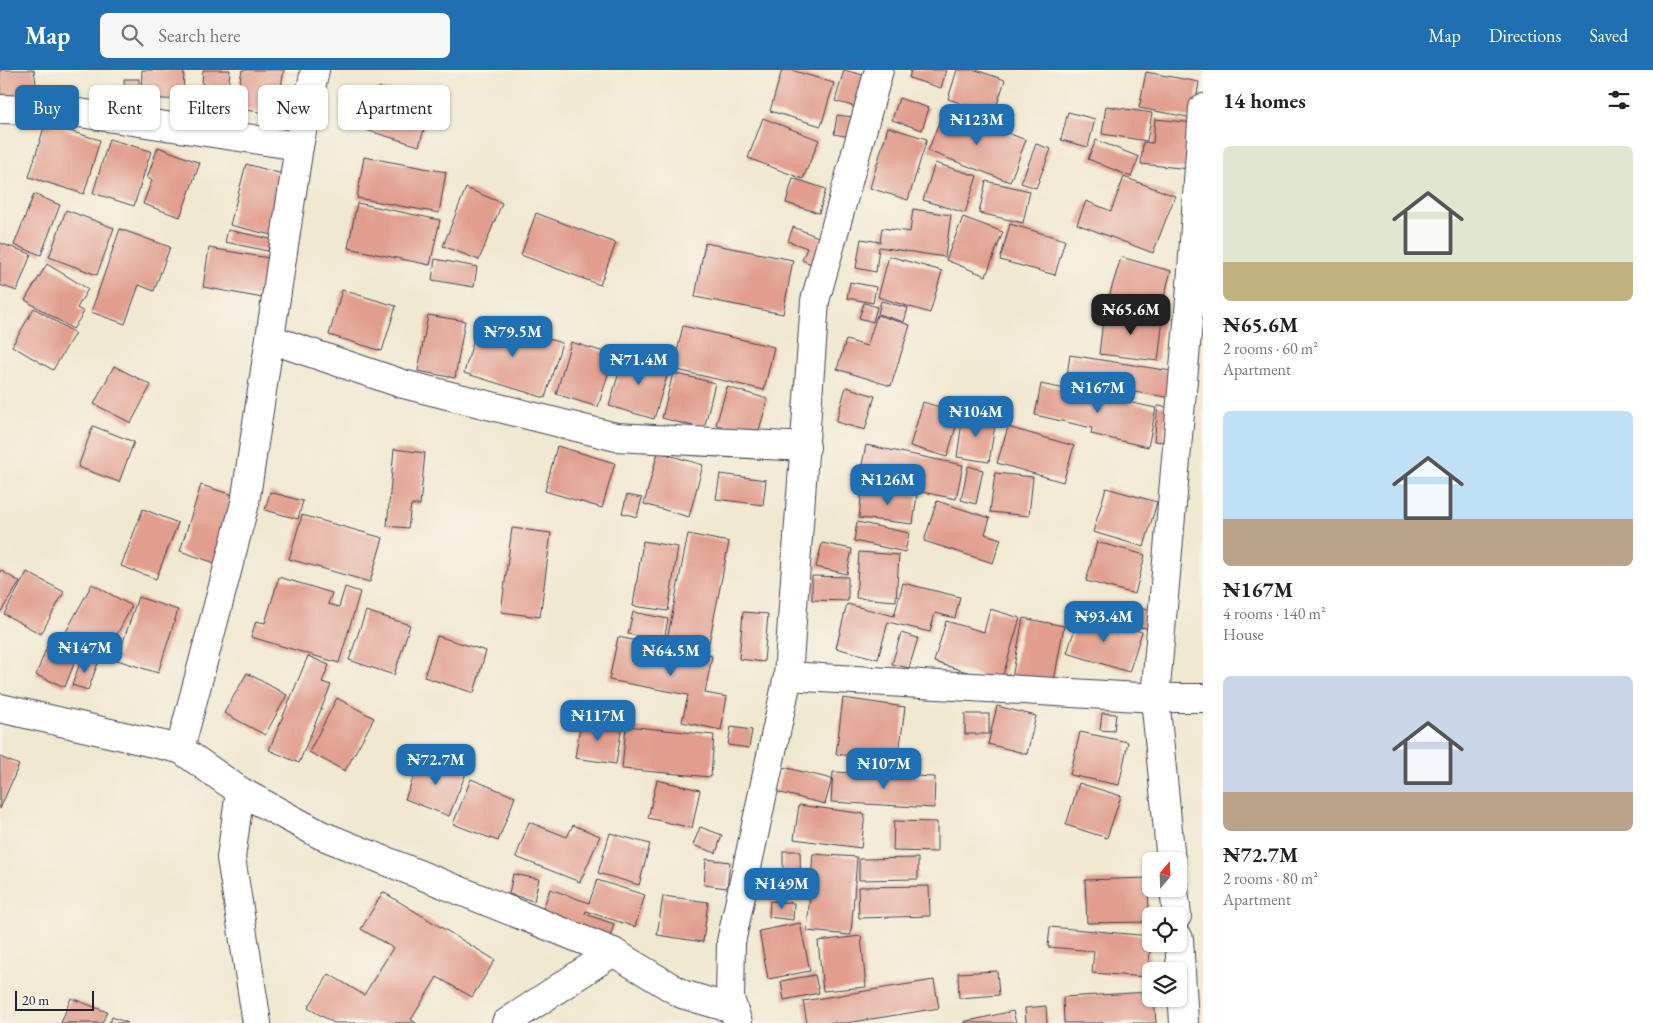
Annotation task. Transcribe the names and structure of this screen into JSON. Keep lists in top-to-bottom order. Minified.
{"scale_bar":"20 m","north":"top","page":{"header":"Map","search":"Search here","nav":["Map","Directions","Saved"],"heading":"14 homes","chip":["Buy","Rent","Filters","New","Apartment"],"price":["₦123M","₦65.6M","₦79.5M","₦71.4M","₦167M","₦104M","₦126M","₦93.4M","₦147M","₦64.5M","₦117M","₦72.7M","₦107M","₦149M"],"list":[{"name":"₦65.6M","note":"2 rooms · 60 m² · Apartment"},{"name":"₦167M","note":"4 rooms · 140 m² · House"},{"name":"₦72.7M","note":"2 rooms · 80 m² · Apartment"}],"scale":"20 m"}}
